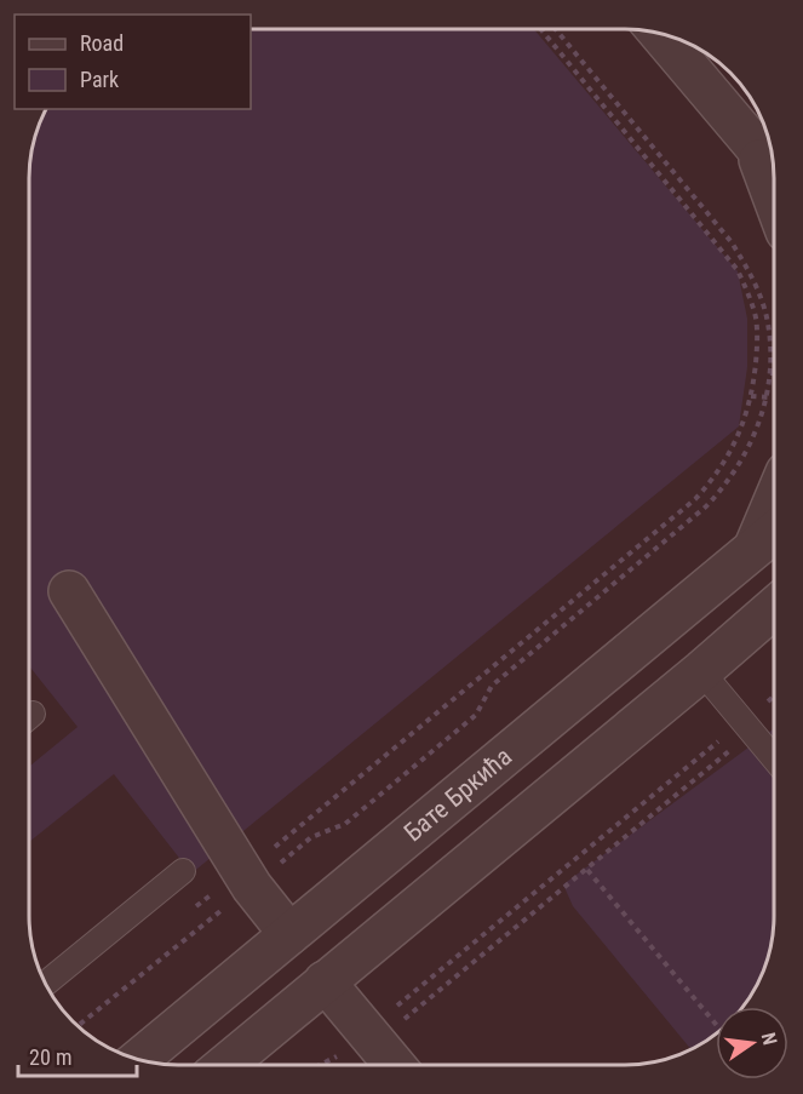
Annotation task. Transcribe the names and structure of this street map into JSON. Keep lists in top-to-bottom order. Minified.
{"streets":{"street":["Бате Бркића"]},"legend":["Road","Park"],"scale_bar":"20 m","north":"right"}
